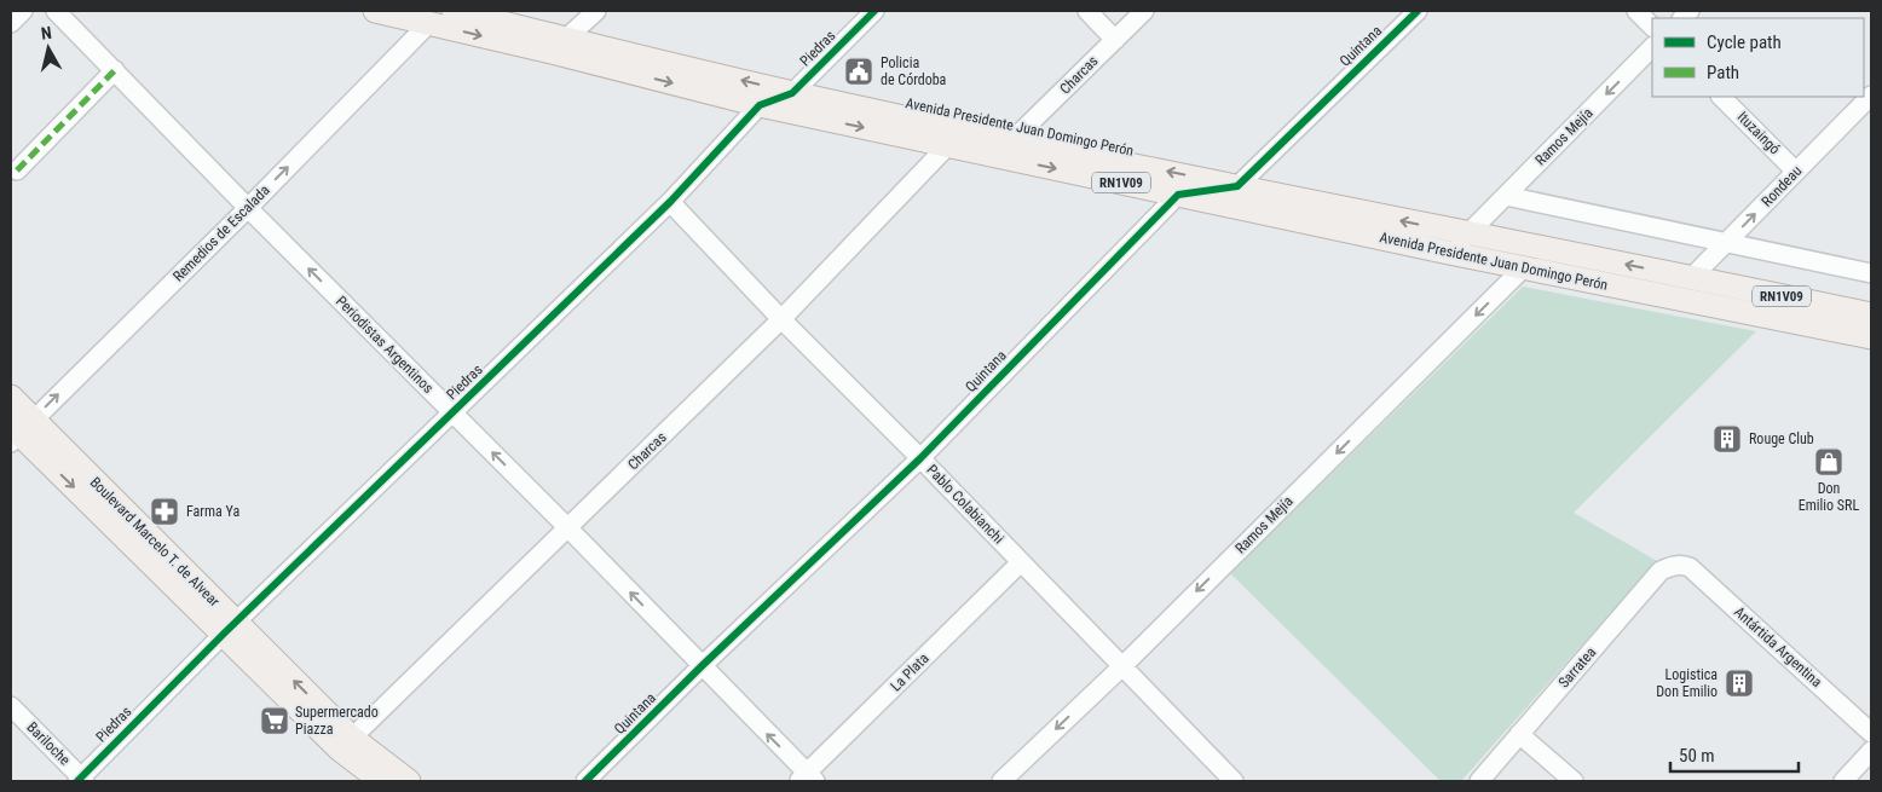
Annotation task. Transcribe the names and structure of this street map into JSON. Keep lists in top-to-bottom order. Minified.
{"streets":{"main road":["Avenida Presidente Juan Domingo Perón","RN1V09","Boulevard Marcelo T. de Alvear"],"street":["Quintana","Piedras","Charcas","Ituzaingó","Ramos Mejía","Rondeau","Remedios de Escalada","Periodistas Argentinos","Pablo Colabianchi","Antártida Argentina","Sarratea","La Plata","Bariloche"]},"crossings":[["Quintana","Avenida Presidente Juan Domingo Perón"],["Quintana","Periodistas Argentinos"],["Quintana","Pablo Colabianchi"],["Piedras","Avenida Presidente Juan Domingo Perón"],["Piedras","Periodistas Argentinos"],["Piedras","Pablo Colabianchi"],["Piedras","Boulevard Marcelo T. de Alvear"],["Piedras","Bariloche"],["Charcas","Avenida Presidente Juan Domingo Perón"],["Charcas","Periodistas Argentinos"],["Charcas","Pablo Colabianchi"],["Charcas","Boulevard Marcelo T. de Alvear"],["Avenida Presidente Juan Domingo Perón","Ramos Mejía"],["Avenida Presidente Juan Domingo Perón","Rondeau"],["Avenida Presidente Juan Domingo Perón","Remedios de Escalada"],["Ituzaingó","Rondeau"],["Ramos Mejía","Pablo Colabianchi"],["Remedios de Escalada","Periodistas Argentinos"],["Remedios de Escalada","Boulevard Marcelo T. de Alvear"],["Periodistas Argentinos","La Plata"],["Pablo Colabianchi","La Plata"],["Antártida Argentina","Sarratea"]],"one_way":["Ramos Mejía","Rondeau","Remedios de Escalada","Periodistas Argentinos"],"places":{"public building":["Policia de Córdoba"],"building":["Rouge Club","Logistica Don Emilio"],"shop":["Don Emilio SRL"],"pharmacy":["Farma Ya"],"supermarket":["Supermercado Piazza"]},"legend":["Cycle path","Path"],"scale_bar":"50 m","north":"top"}
